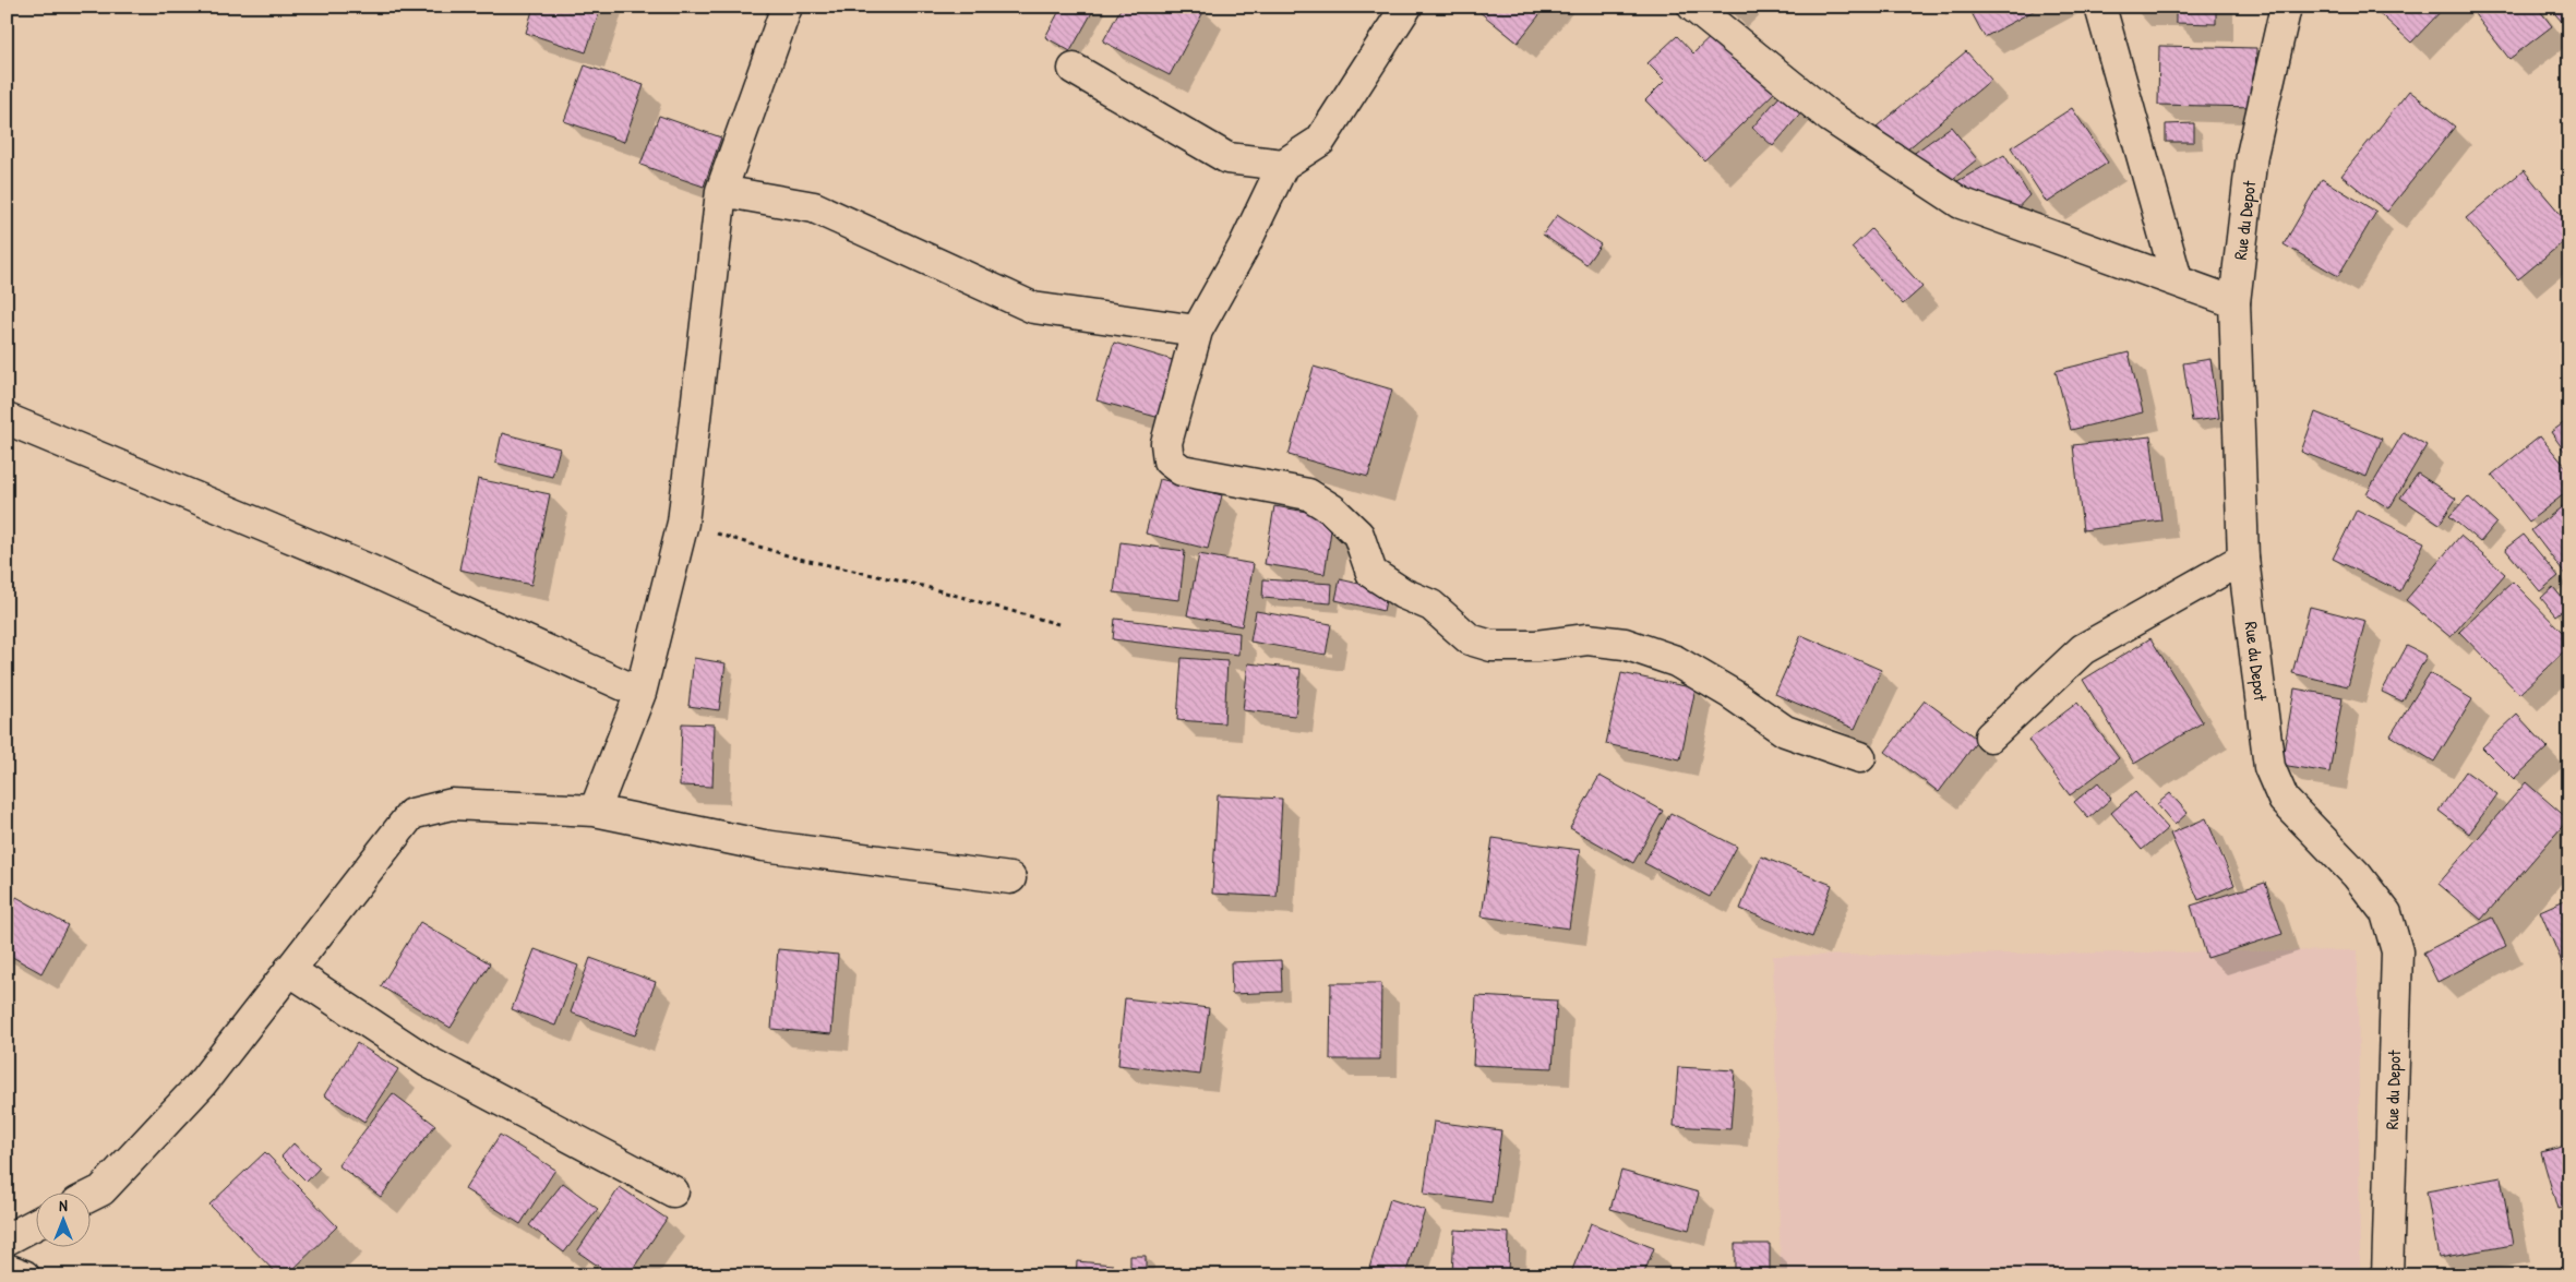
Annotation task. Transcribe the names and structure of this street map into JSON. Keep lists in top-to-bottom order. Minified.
{"streets":{"street":["Rue du Depot"]},"north":"top"}
